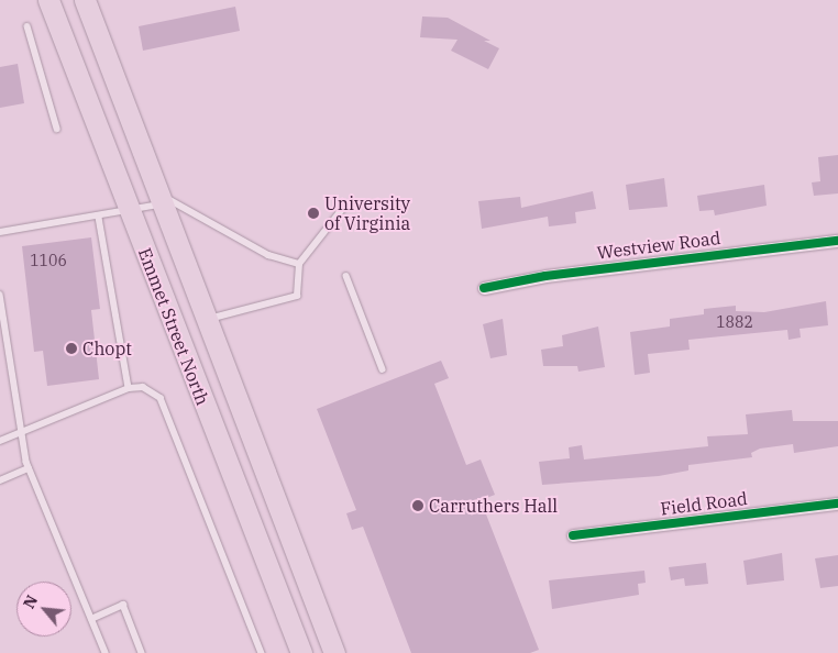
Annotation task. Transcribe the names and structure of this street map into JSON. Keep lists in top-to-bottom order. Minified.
{"streets":{"main road":["Emmet Street North"],"street":["Westview Road","Field Road"]},"places":["University of Virginia","Chopt","Carruthers Hall"],"house_numbers":["1106","1882"],"north":"top left"}
